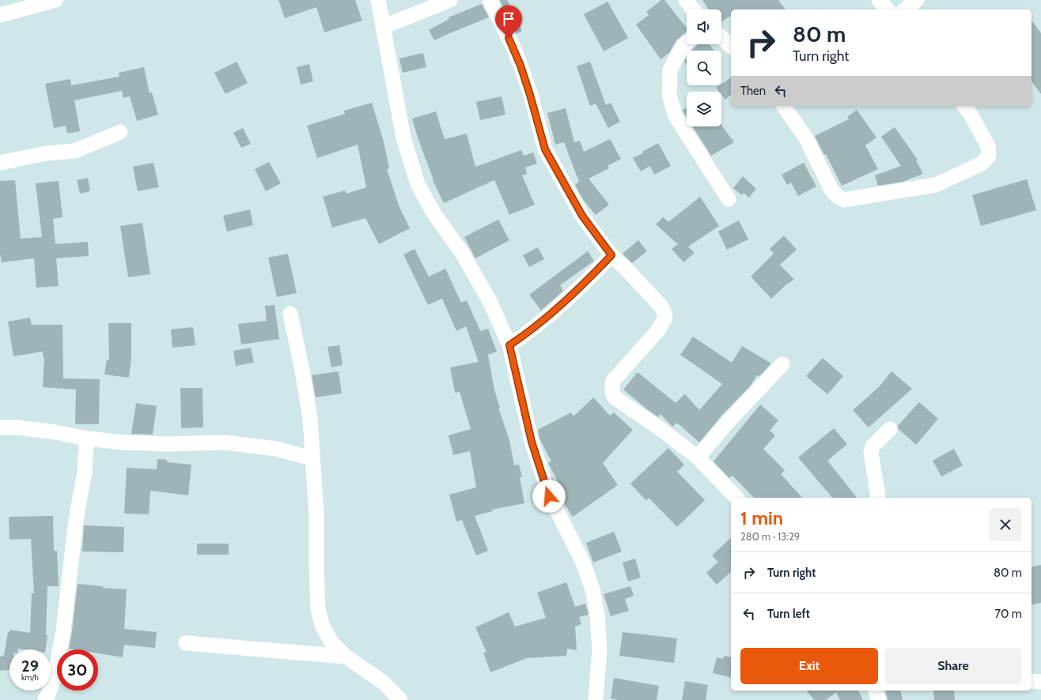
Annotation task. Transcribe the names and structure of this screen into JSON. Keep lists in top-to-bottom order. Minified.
{"page":{"turn":["80 m","Turn right"],"then":"Then","heading":["1 min","280 m · 13:29"],"list":[{"name":"Turn right","value":"80 m"},{"name":"Turn left","value":"70 m"}],"buttons":["Exit","Share"],"speed":"29 km/h","limit":"30"}}
